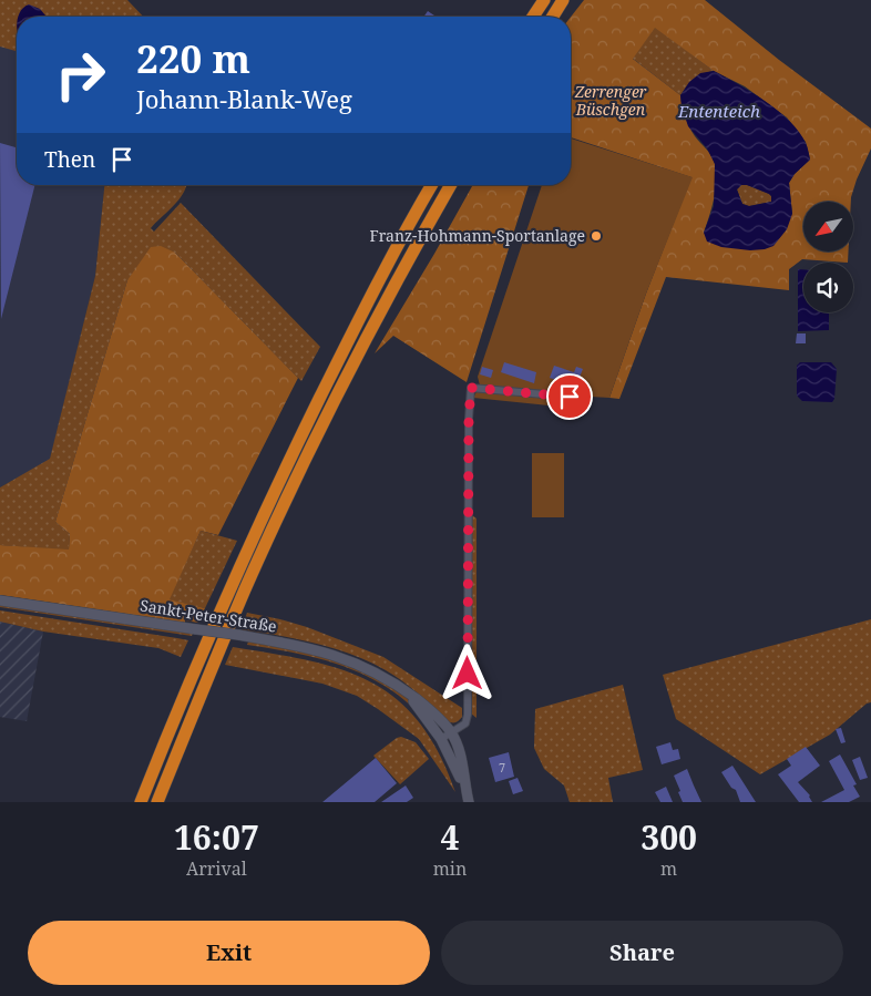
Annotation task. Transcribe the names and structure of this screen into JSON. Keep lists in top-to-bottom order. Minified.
{"streets":{"street":["Sankt-Peter-Straße"]},"water":["Ententeich"],"parks":["Zerrenger Büschgen"],"places":["Franz-Hohmann-Sportanlage"],"house_numbers":["7"],"north":"bottom left","page":{"turn":["220 m","Johann-Blank-Weg"],"then":"Then","eta":["16:07","Arrival","4","min","300","m"],"buttons":["Exit","Share"]}}
